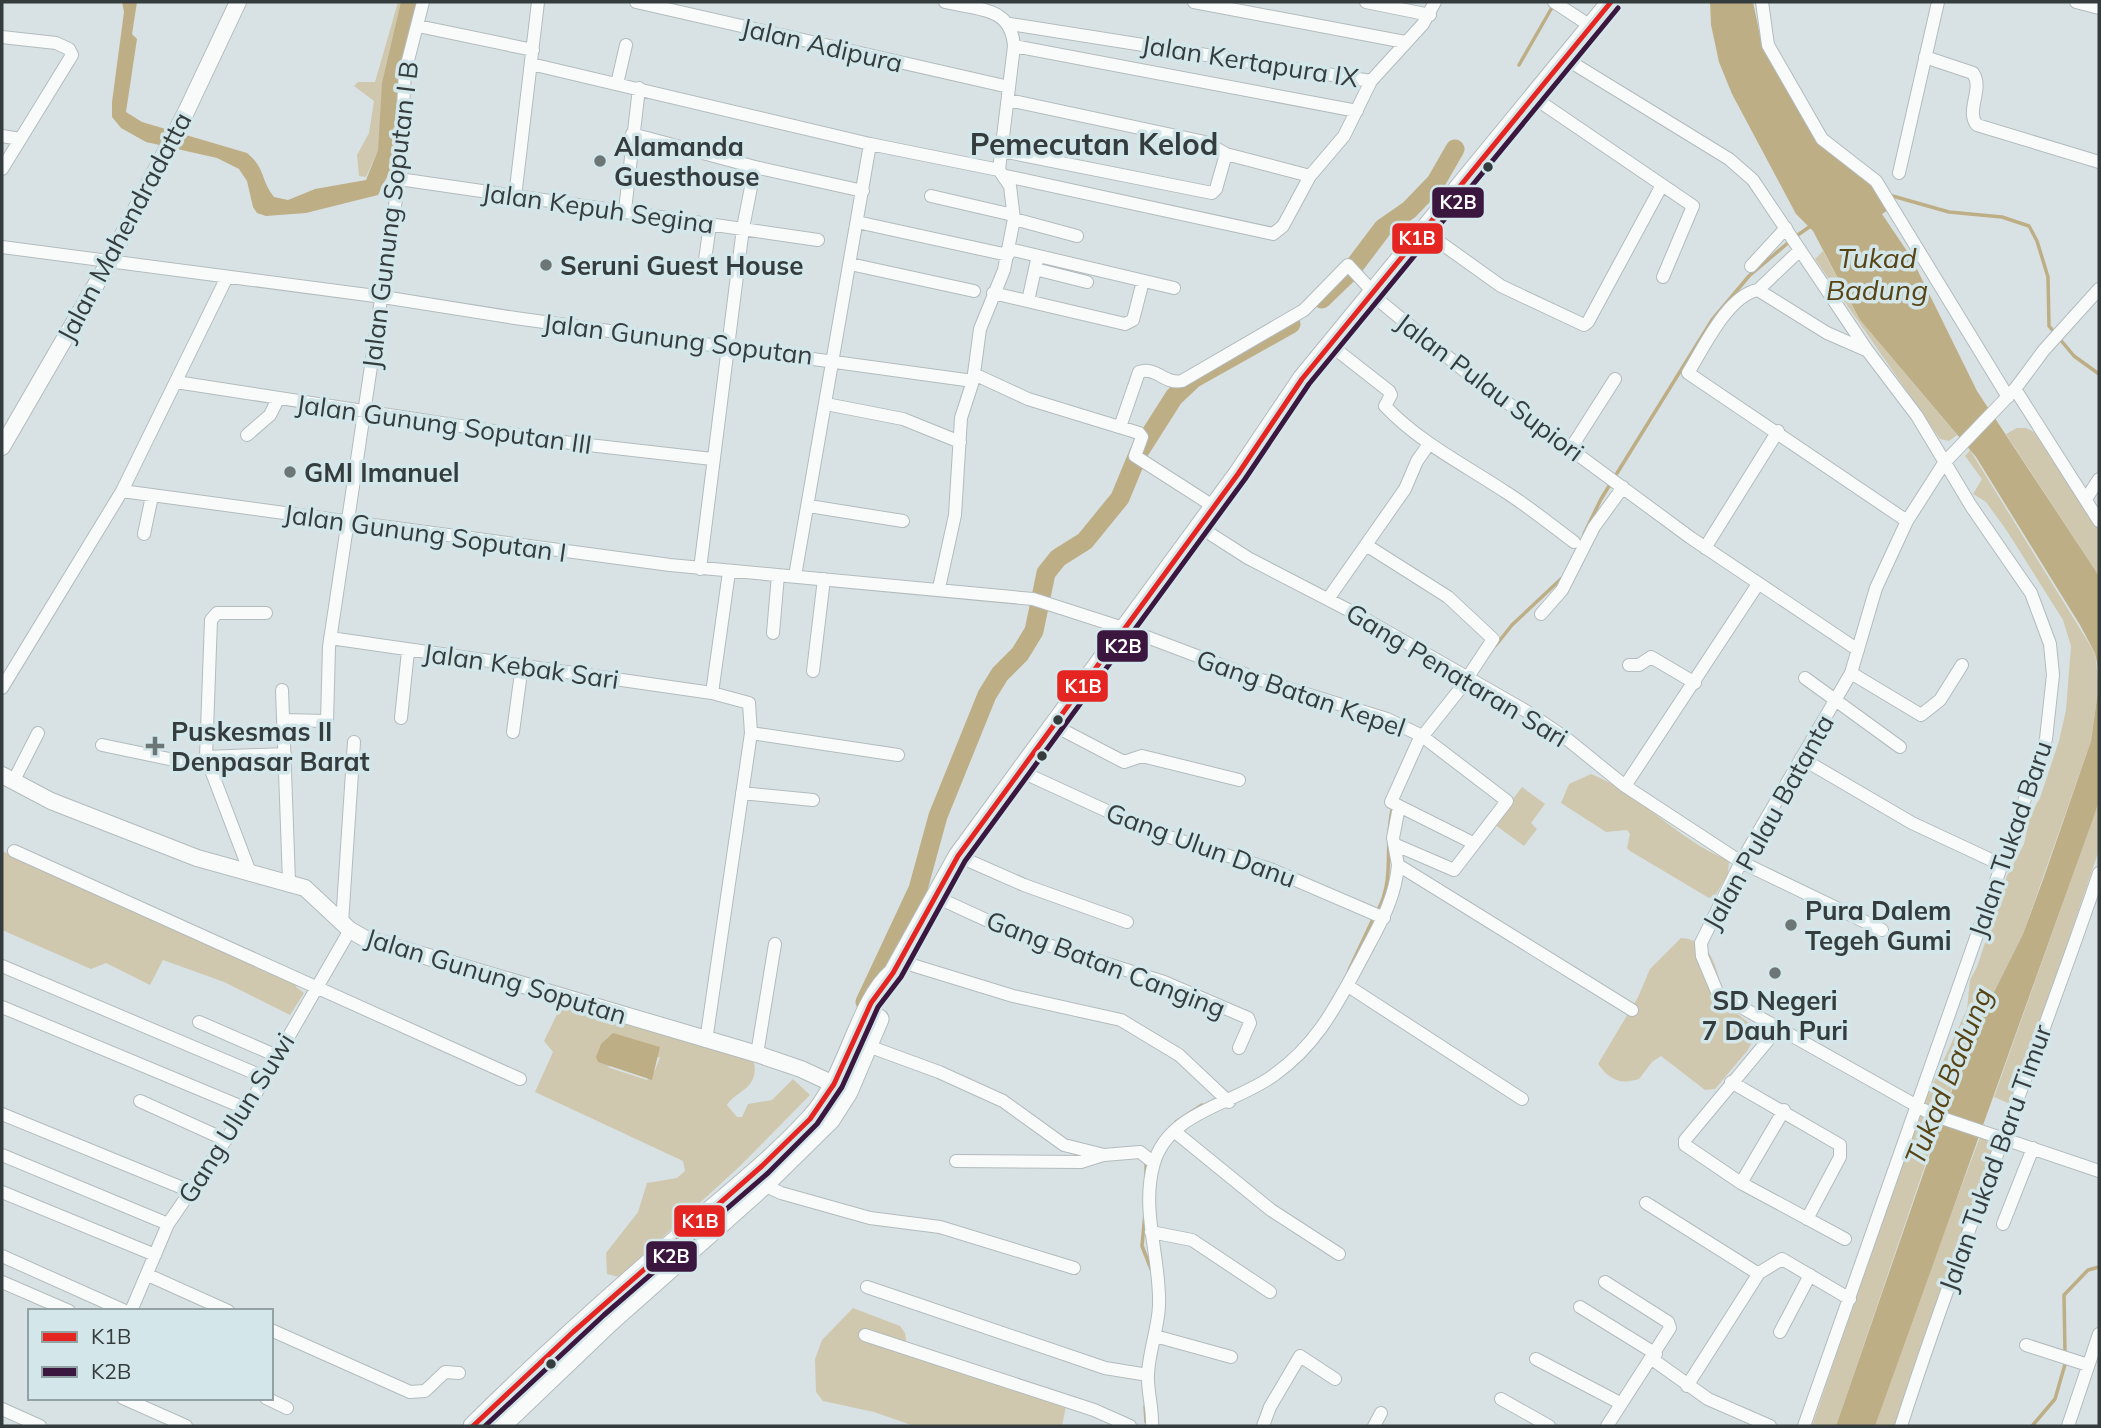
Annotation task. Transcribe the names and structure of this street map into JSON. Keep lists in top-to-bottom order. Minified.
{"streets":{"main road":["Jalan Mahendradatta","Jalan Gunung Soputan"],"street":["Jalan Adipura","Jalan Kertapura IX","Jalan Kepuh Segina","Jalan Gunung Soputan I B","Jalan Pulau Supiori","Jalan Gunung Soputan III","Jalan Gunung Soputan I","Jalan Kebak Sari","Gang Penataran Sari","Gang Batan Kepel","Jalan Pulau Batanta","Jalan Tukad Baru","Gang Ulun Danu","Gang Batan Canging","Gang Ulun Suwi","Jalan Tukad Baru Timur"]},"crossings":[["Jalan Adipura","Jalan Kertapura IX"],["Jalan Kepuh Segina","Jalan Gunung Soputan I B"],["Jalan Gunung Soputan I B","Jalan Gunung Soputan"],["Jalan Gunung Soputan I B","Jalan Gunung Soputan III"],["Jalan Gunung Soputan I B","Jalan Gunung Soputan I"],["Jalan Gunung Soputan I B","Jalan Kebak Sari"],["Jalan Mahendradatta","Jalan Gunung Soputan"],["Jalan Gunung Soputan","Jalan Pulau Supiori"],["Jalan Gunung Soputan","Jalan Kebak Sari"],["Jalan Gunung Soputan","Gang Ulun Suwi"],["Jalan Pulau Supiori","Jalan Pulau Batanta"],["Gang Penataran Sari","Jalan Pulau Batanta"],["Jalan Pulau Batanta","Jalan Tukad Baru"],["Jalan Pulau Batanta","Jalan Tukad Baru Timur"]],"districts":["Pemecutan Kelod"],"water":["Tukad Badung"],"places":{"other":["Alamanda Guesthouse","Seruni Guest House","GMI Imanuel","Pura Dalem Tegeh Gumi","SD Negeri 7 Dauh Puri"],"health":["Puskesmas II Denpasar Barat"]},"lines":["transit line K1B","transit line K2B"],"legend":["K1B","K2B"]}
